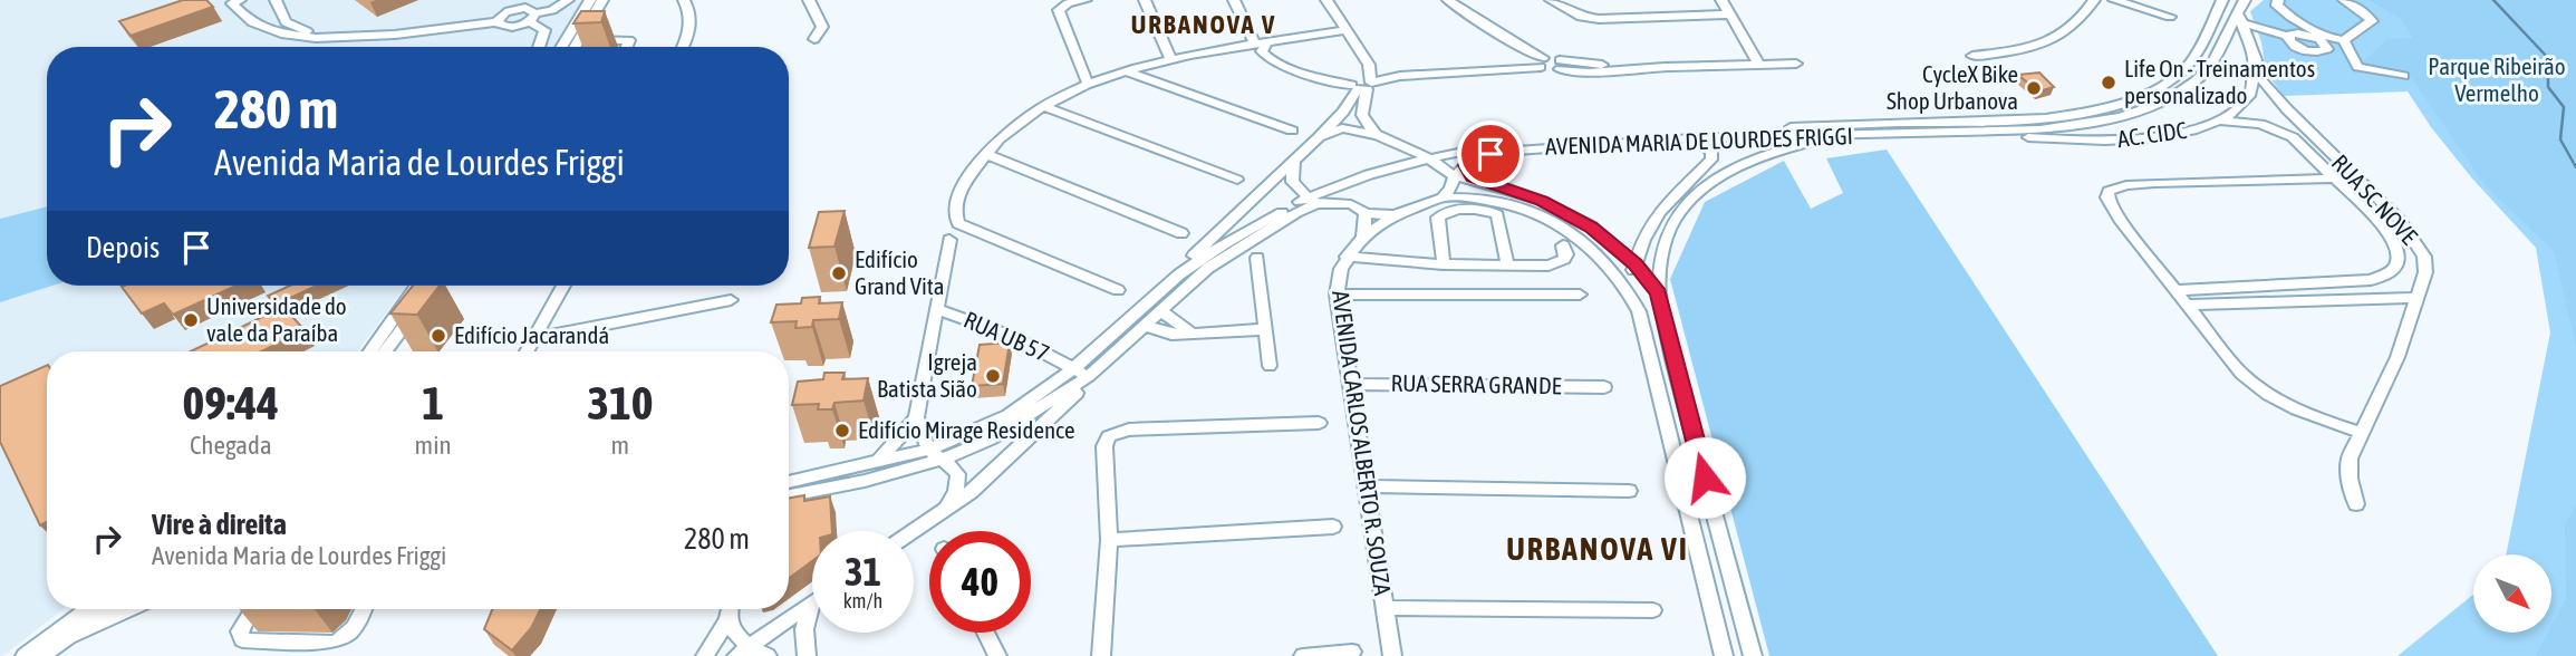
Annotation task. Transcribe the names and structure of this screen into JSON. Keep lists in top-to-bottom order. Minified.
{"streets":{"street":["AC. CIDC","AVENIDA MARIA DE LOURDES FRIGGI","RUA SC NOVE","RUA UB 57","RUA SERRA GRANDE","AVENIDA CARLOS ALBERTO R. SOUZA"]},"crossings":[["AC. CIDC","AVENIDA MARIA DE LOURDES FRIGGI"],["AC. CIDC","RUA SC NOVE"],["AVENIDA MARIA DE LOURDES FRIGGI","RUA UB 57"],["RUA SERRA GRANDE","AVENIDA CARLOS ALBERTO R. SOUZA"]],"districts":["URBANOVA V","URBANOVA VI"],"parks":["Parque Ribeirão Vermelho"],"places":["Life On - Treinamentos personalizado","CycleX Bike Shop Urbanova","Edifício Grand Vita","Universidade do vale da Paraíba","Edifício Jacarandá","Igreja Batista Sião","Edifício Mirage Residence"],"north":"bottom right","page":{"turn":["280 m","Avenida Maria de Lourdes Friggi"],"then":"Depois","eta":["09:44","Chegada","1","min","310","m"],"list":[{"name":"Vire à direita","note":"Avenida Maria de Lourdes Friggi","value":"280 m"}],"speed":"31 km/h","limit":"40"}}
